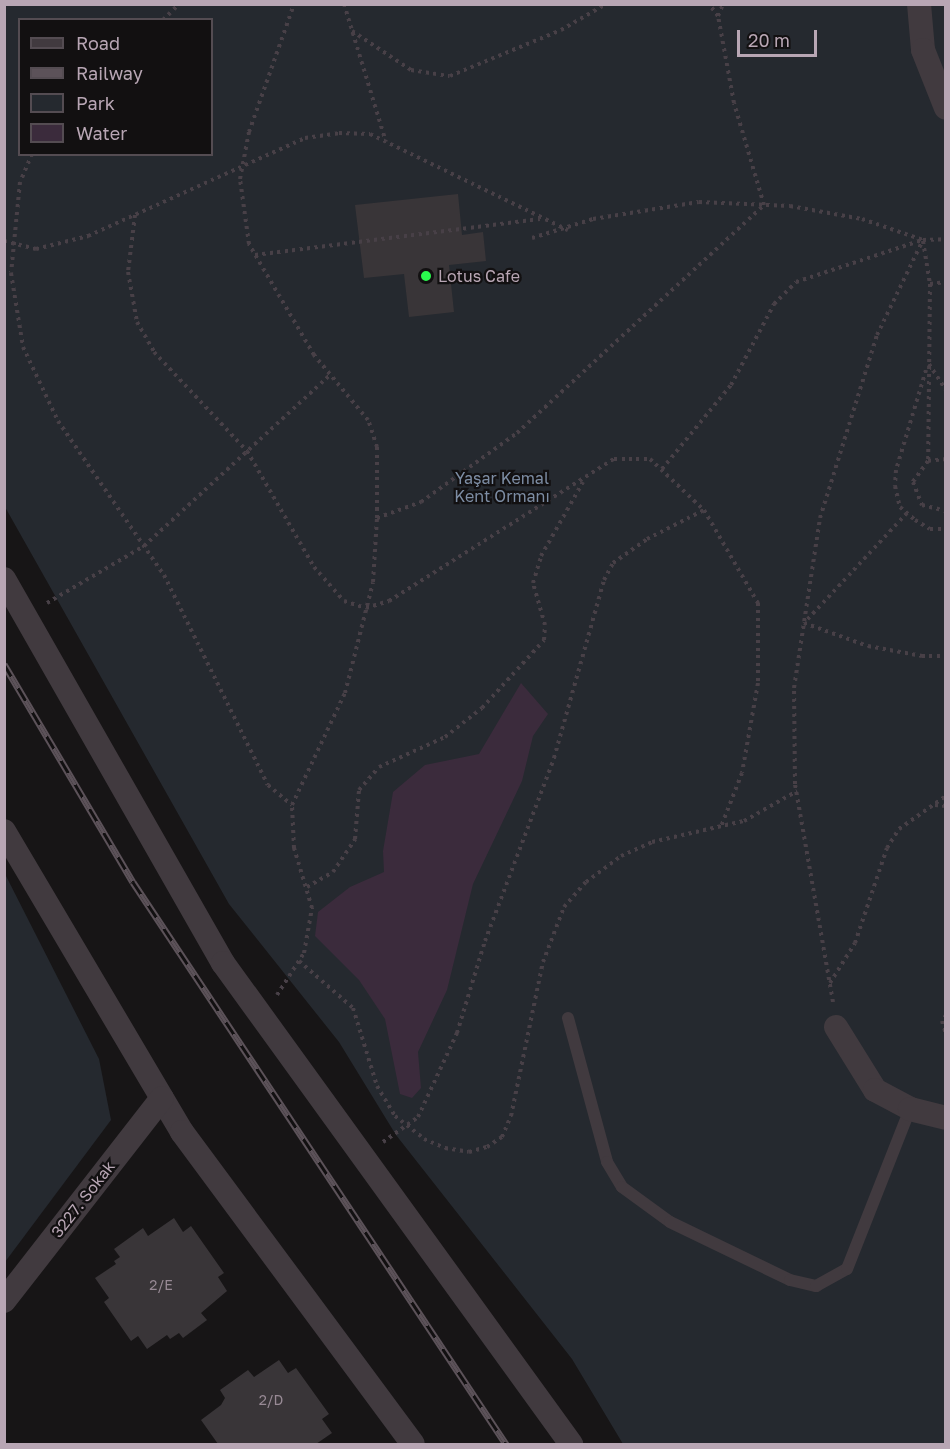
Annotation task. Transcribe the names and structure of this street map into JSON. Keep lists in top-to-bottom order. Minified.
{"streets":{"street":["3227. Sokak"]},"parks":["Yaşar Kemal Kent Ormanı"],"places":["Lotus Cafe"],"house_numbers":["2/E","2/D"],"legend":["Road","Railway","Park","Water"],"scale_bar":"20 m"}
